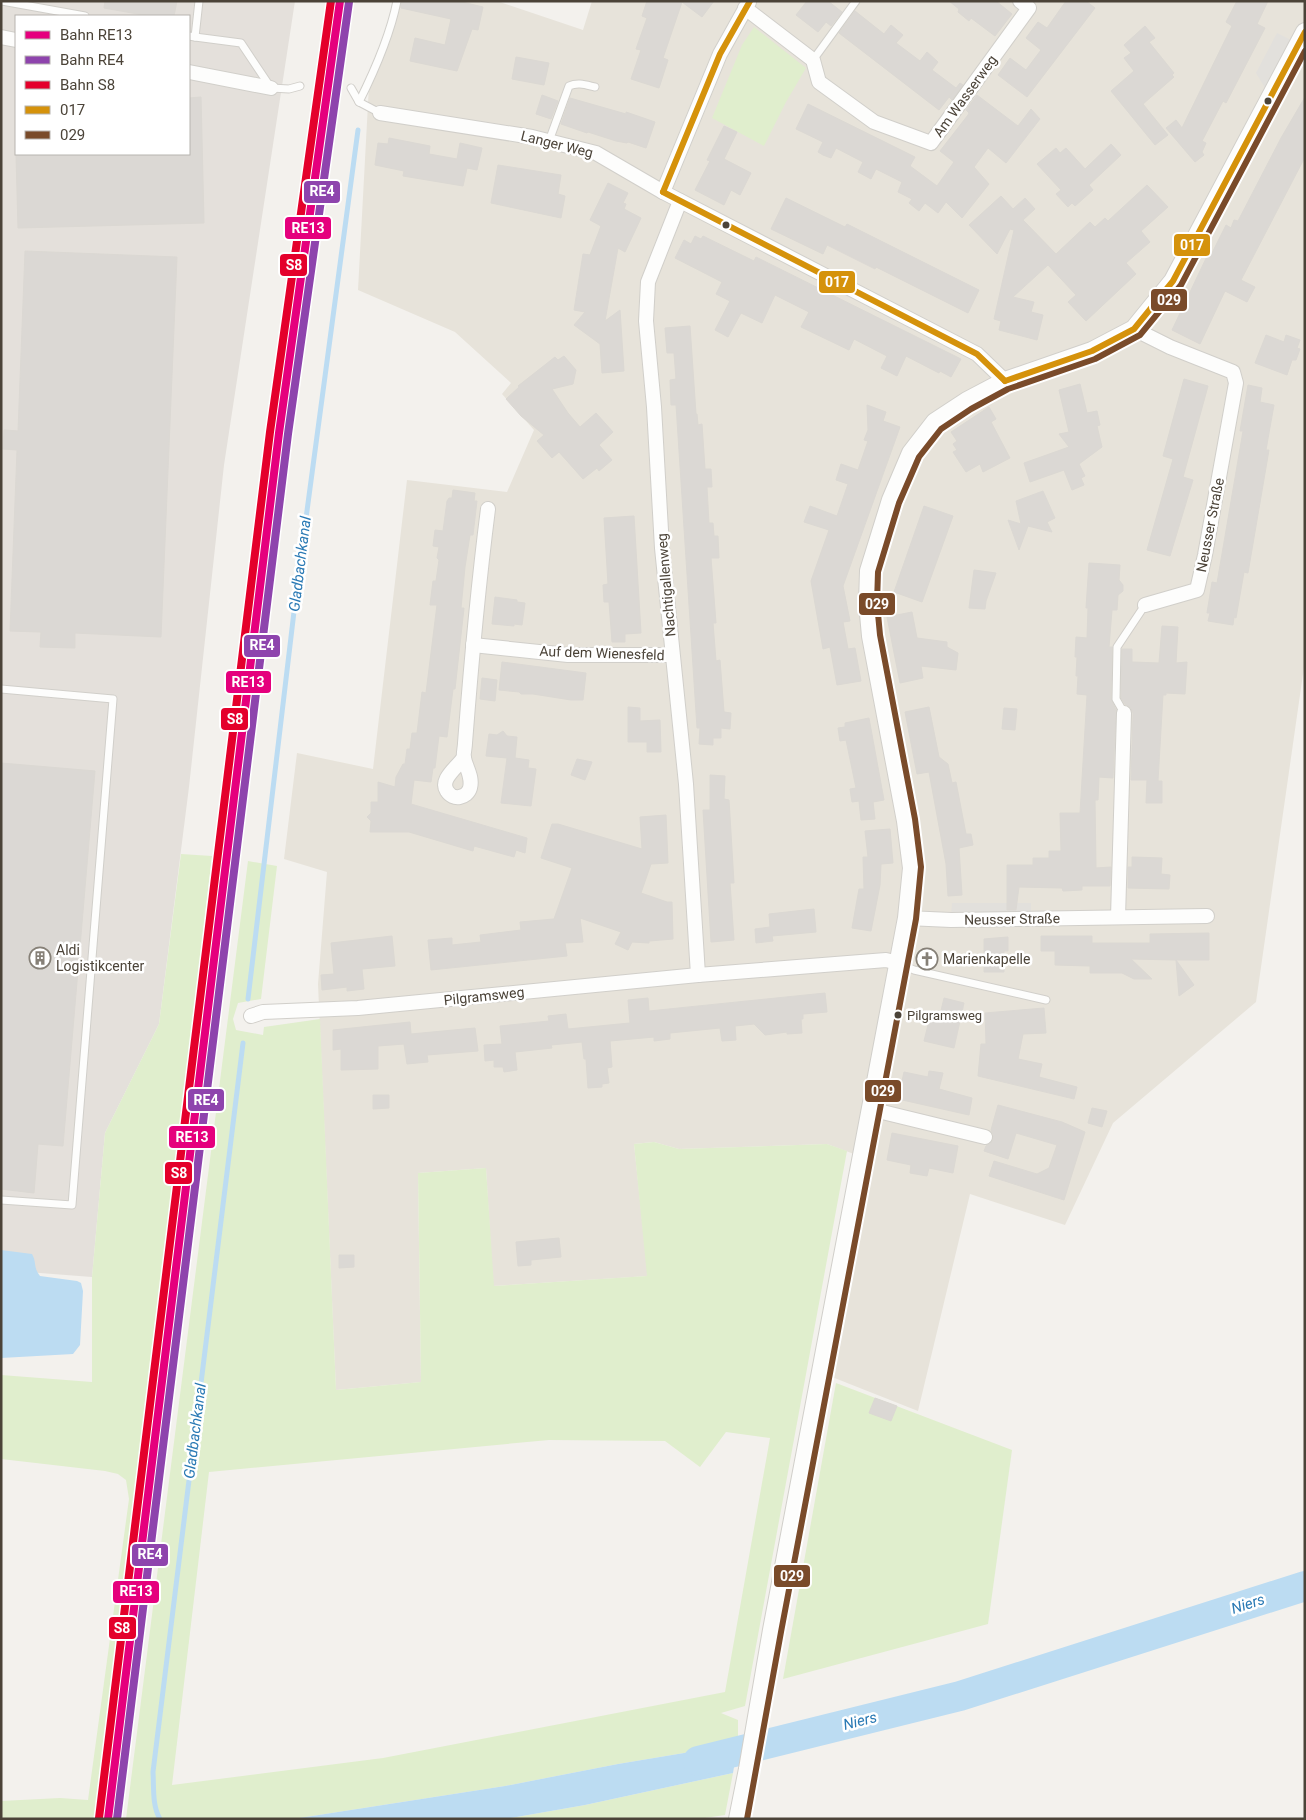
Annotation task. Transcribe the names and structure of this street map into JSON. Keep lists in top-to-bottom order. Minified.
{"streets":{"street":["Am Wasserweg","Langer Weg","Neusser Straße","Nachtigallenweg","Auf dem Wienesfeld","Pilgramsweg"]},"crossings":[["Langer Weg","Nachtigallenweg"],["Nachtigallenweg","Auf dem Wienesfeld"],["Nachtigallenweg","Pilgramsweg"]],"water":["Gladbachkanal","Niers"],"places":{"building":["Aldi Logistikcenter"],"church":["Marienkapelle"],"other":["Pilgramsweg"]},"lines":["rail line RE13","rail line S8","transit line 017","rail line RE4","transit line 029"],"legend":["Bahn RE13","Bahn RE4","Bahn S8","017","029"]}
